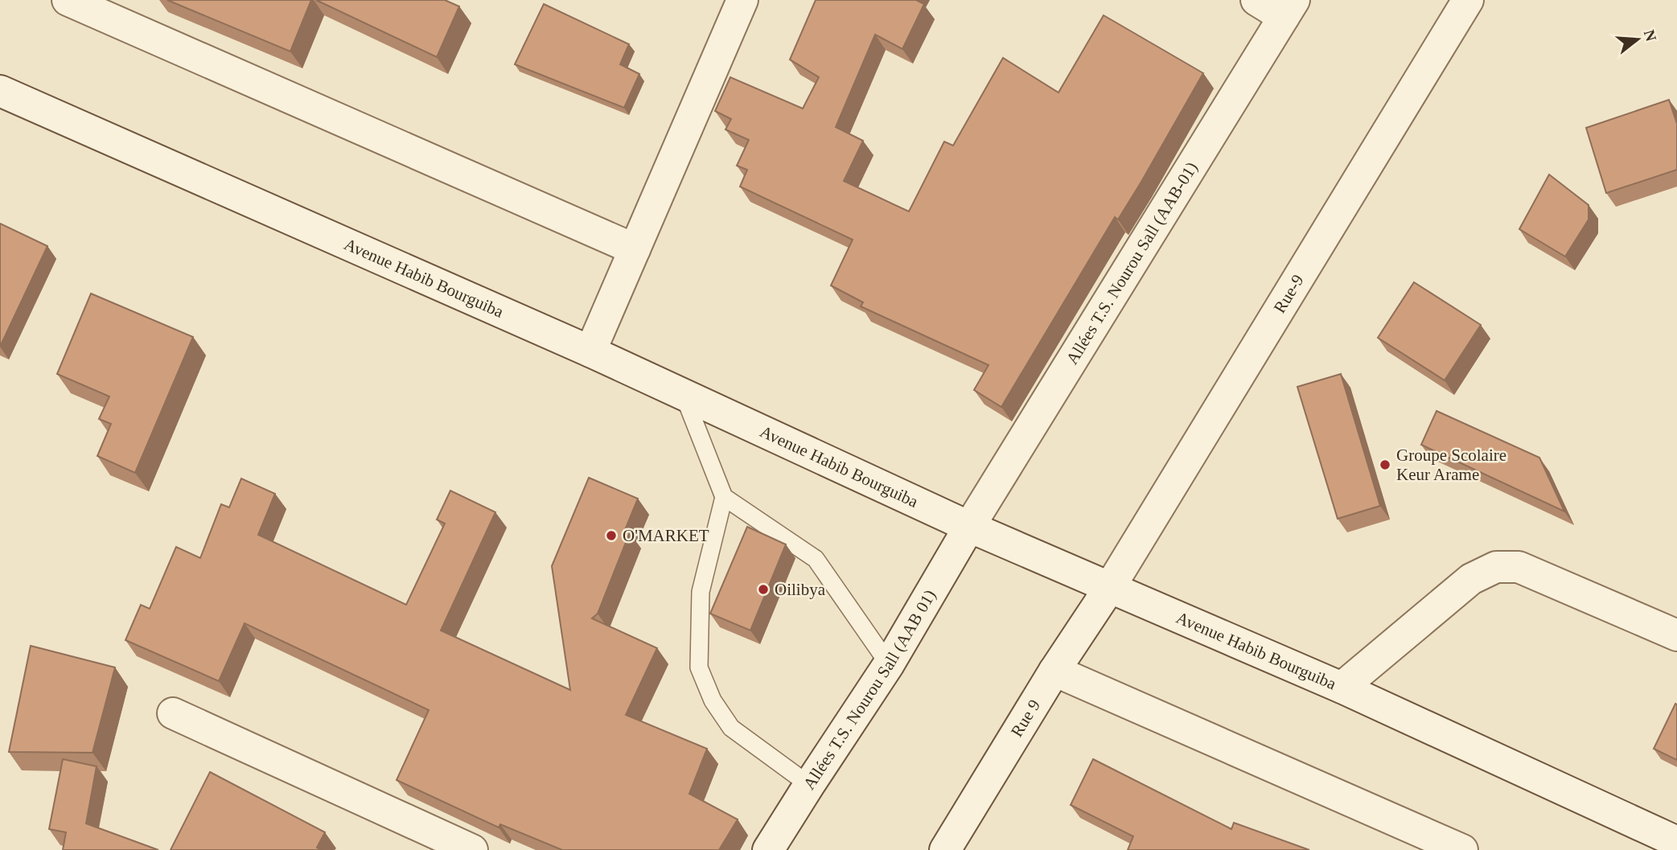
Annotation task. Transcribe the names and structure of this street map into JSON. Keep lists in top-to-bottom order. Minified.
{"streets":{"street":["Allées T.S. Nourou Sall (AAB-01)","Avenue Habib Bourguiba","Rue-9","Allées T.S. Nourou Sall (AAB 01)","Rue 9"]},"crossings":[["Allées T.S. Nourou Sall (AAB-01)","Avenue Habib Bourguiba"],["Allées T.S. Nourou Sall (AAB-01)","Allées T.S. Nourou Sall (AAB 01)"],["Avenue Habib Bourguiba","Rue-9"],["Avenue Habib Bourguiba","Allées T.S. Nourou Sall (AAB 01)"],["Avenue Habib Bourguiba","Rue 9"],["Rue-9","Rue 9"]],"places":["Groupe Scolaire Keur Arame","O'MARKET","Oilibya"],"north":"right"}
